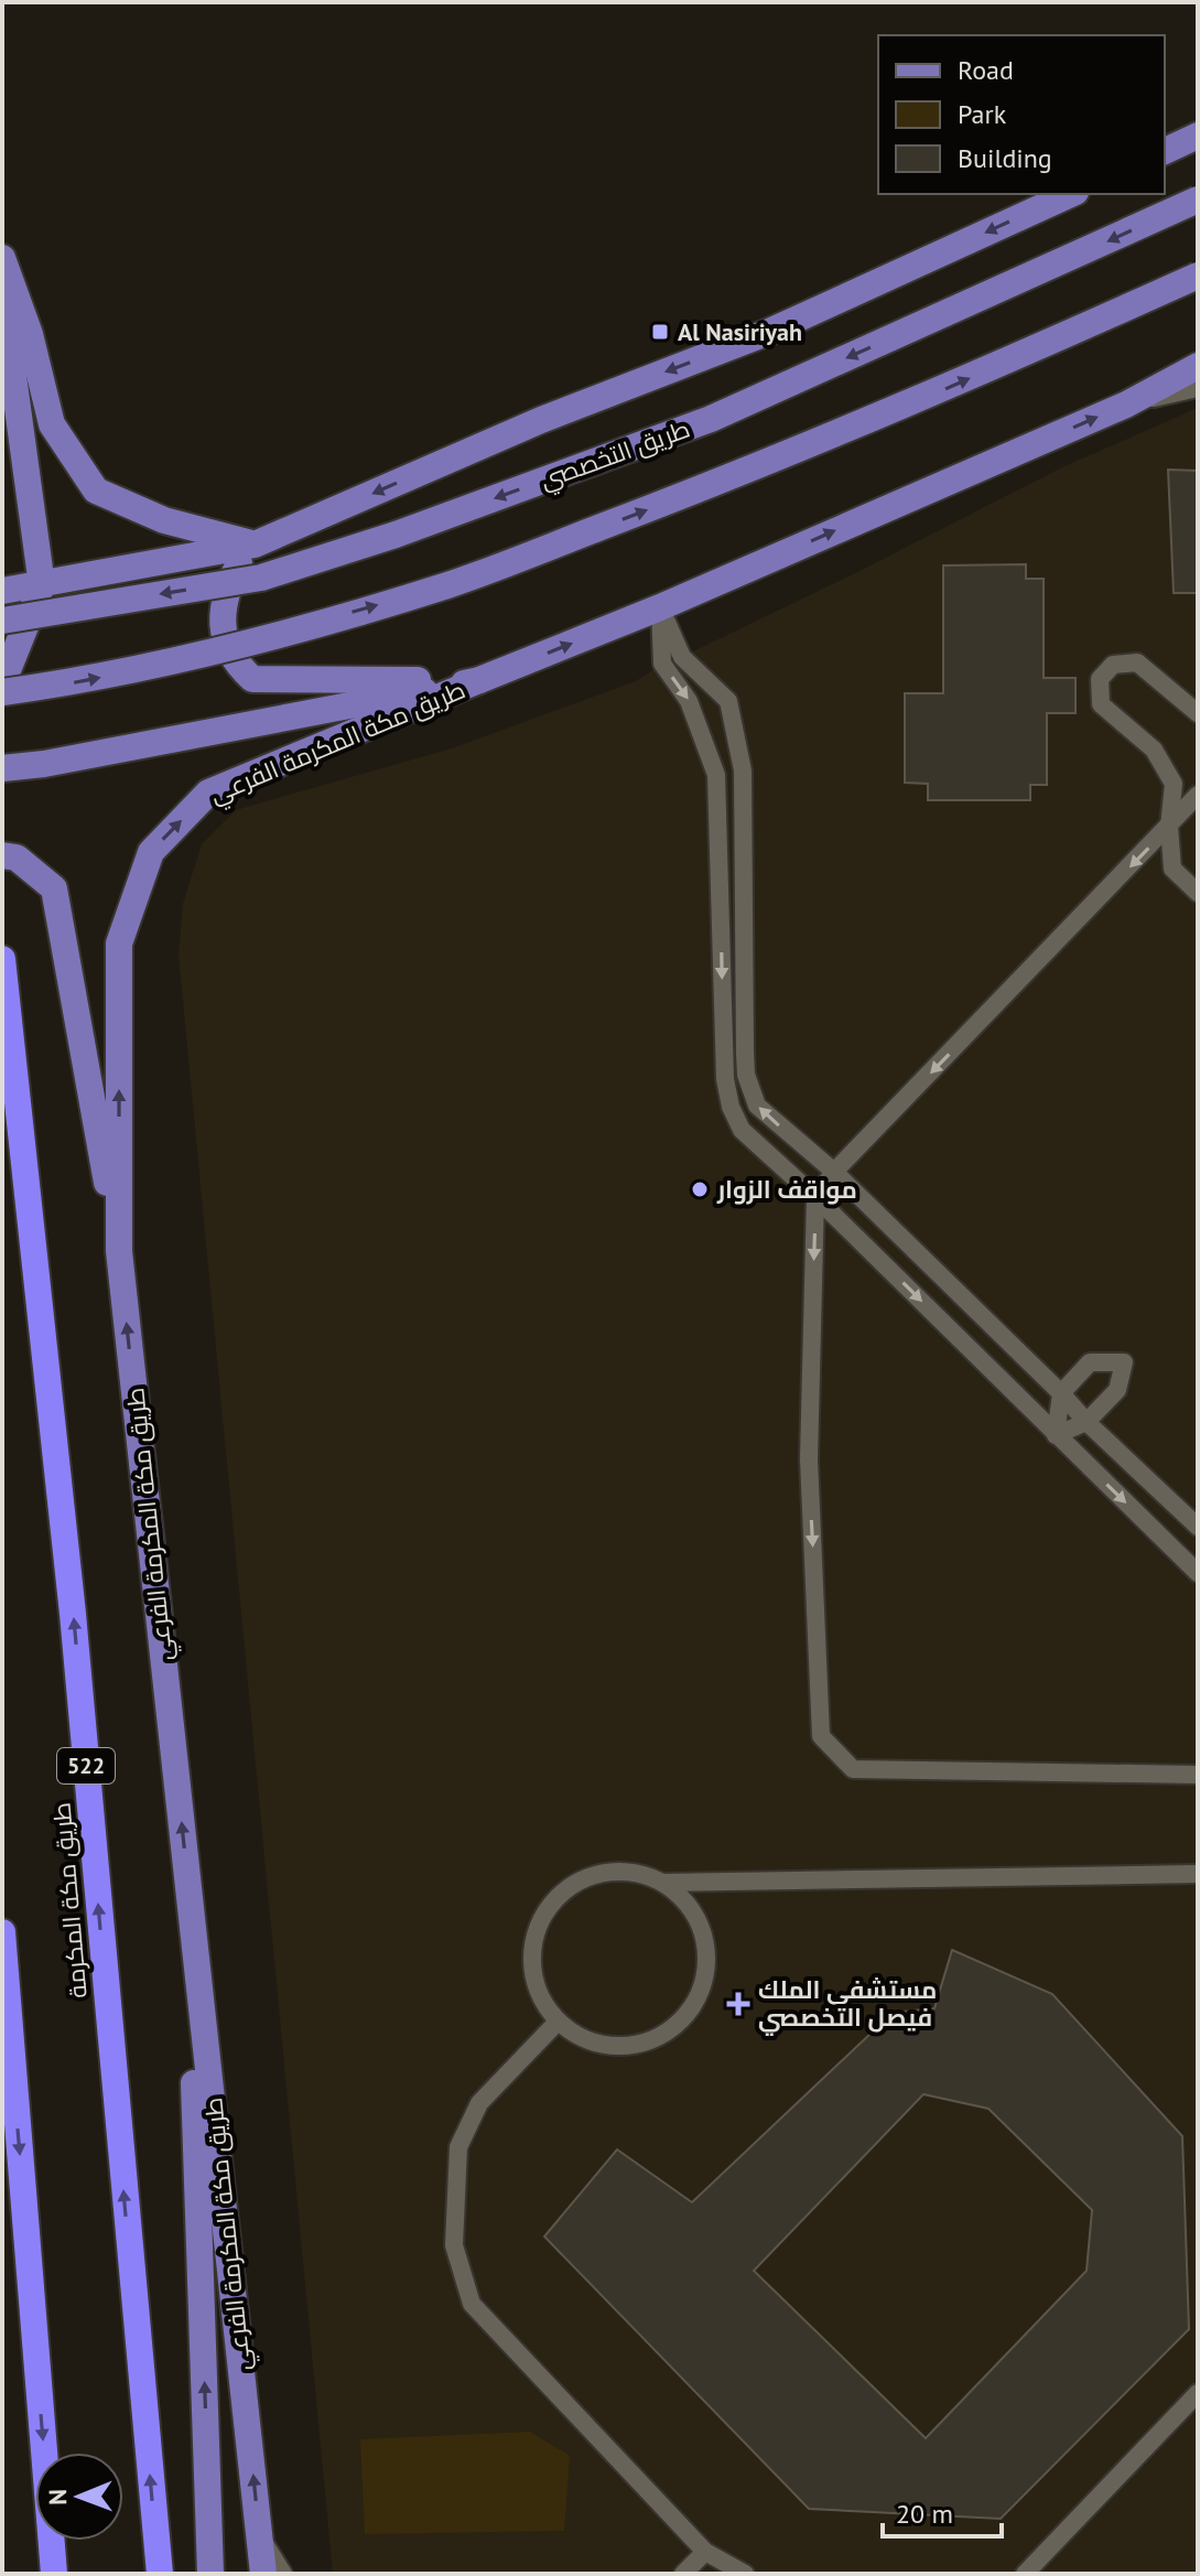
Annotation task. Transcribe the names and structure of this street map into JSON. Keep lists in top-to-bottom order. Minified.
{"streets":{"highway":["522","طريق مكة المكرمة"],"main road":["طريق التخصصي","طريق مكة المكرمة الفرعي"]},"places":{"transit":["Al Nasiriyah"],"other":["مواقف الزوار"],"health":["مستشفى الملك فيصل التخصصي"]},"legend":["Road","Park","Building"],"scale_bar":"20 m","north":"left"}
